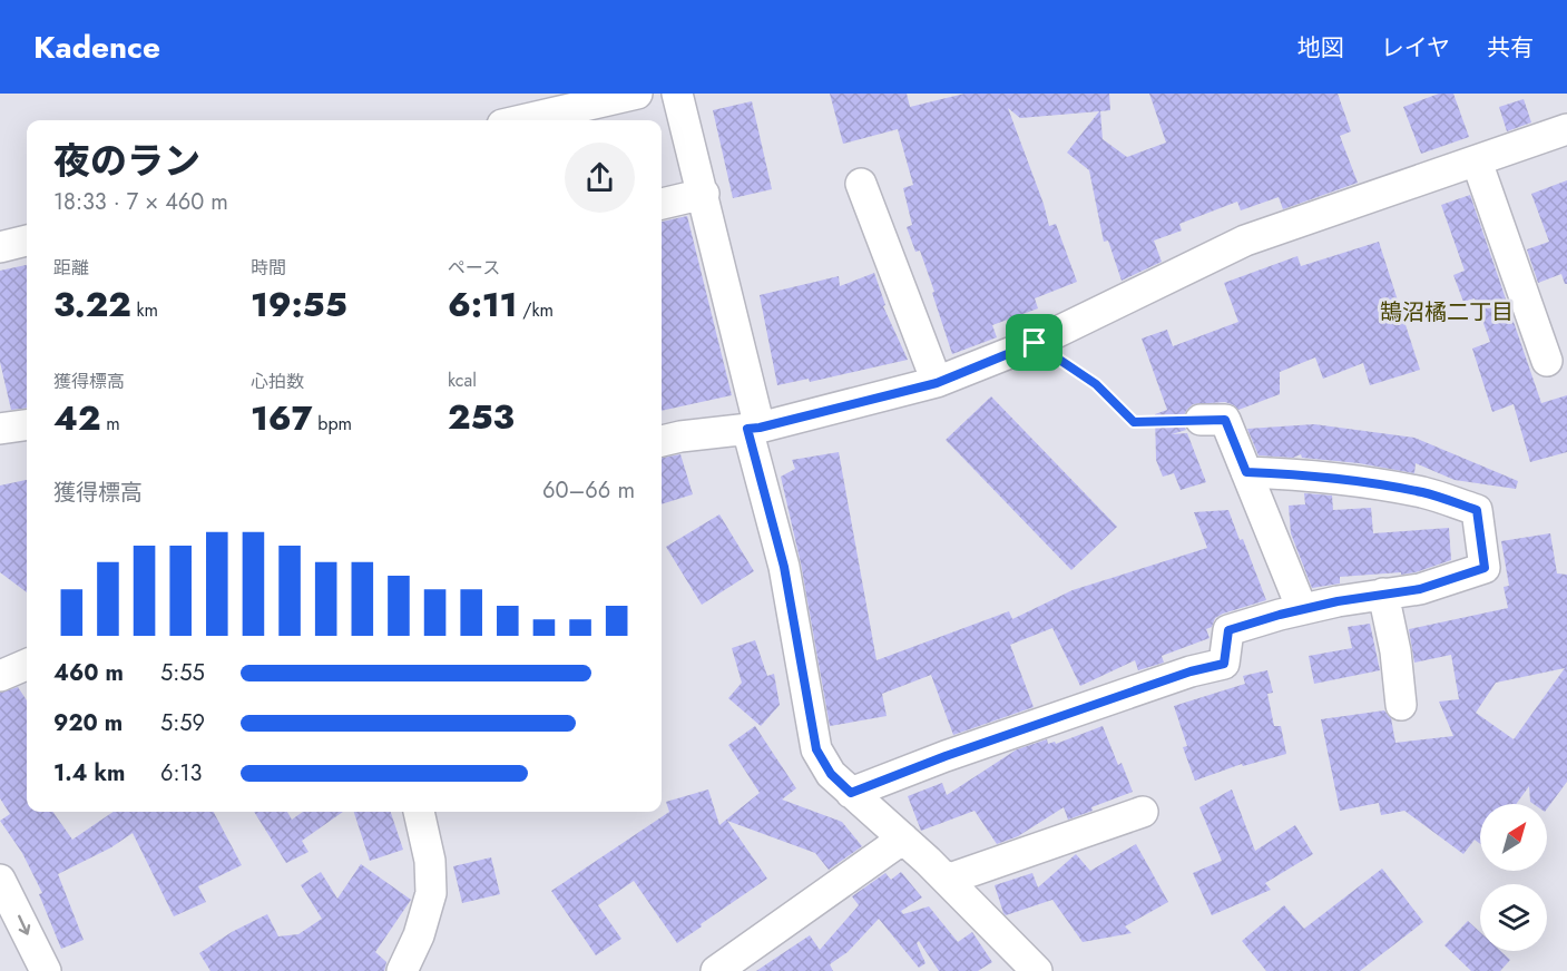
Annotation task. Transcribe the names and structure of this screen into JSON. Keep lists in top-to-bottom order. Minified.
{"districts":["鵠沼橘二丁目"],"north":"top right","page":{"header":"Kadence","nav":["地図","レイヤ","共有"],"heading":["夜のラン","18:33 · 7 × 460 m"],"stats":[["距離","3.22 km"],["時間","19:55"],["ペース","6:11 /km"],["獲得標高","42 m"],["心拍数","167 bpm"],["kcal","253"]],"chart":["獲得標高","60–66 m"],"list":[{"name":"460 m","note":"5:55"},{"name":"920 m","note":"5:59"},{"name":"1.4 km","note":"6:13"}]}}
